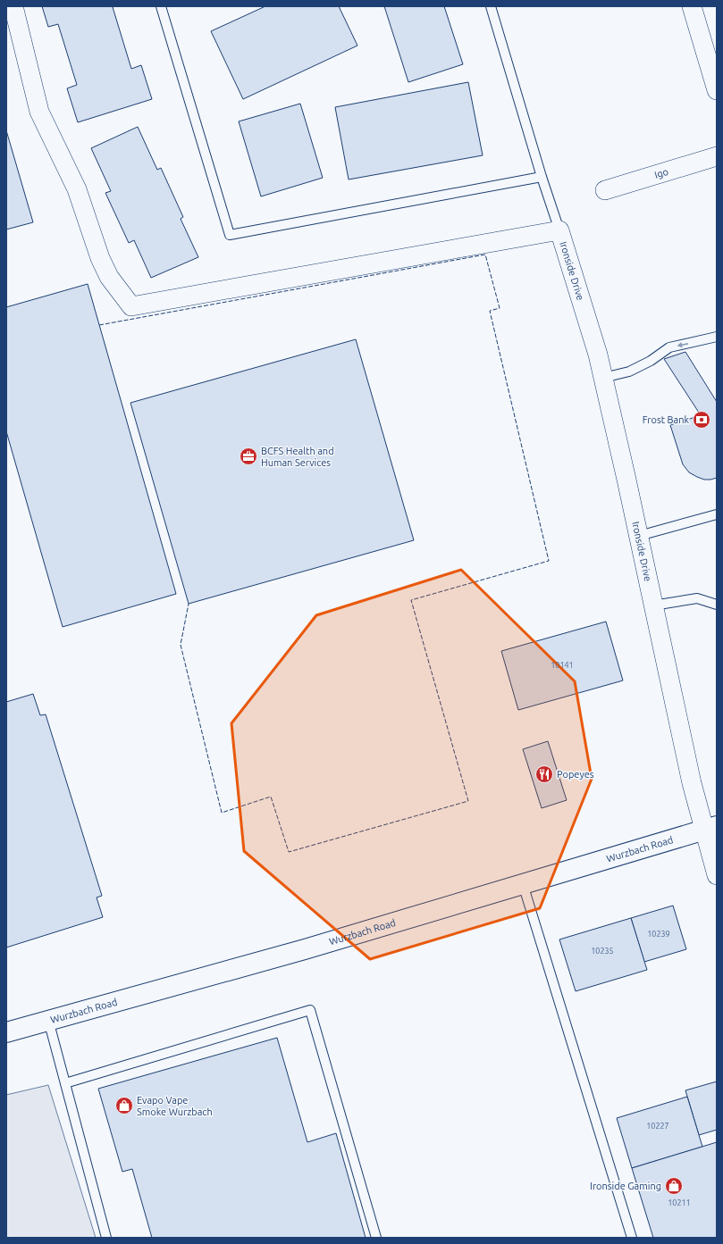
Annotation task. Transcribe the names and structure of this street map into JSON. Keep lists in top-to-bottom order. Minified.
{"streets":{"main road":["Wurzbach Road"],"street":["Igo","Ironside Drive"]},"crossings":[["Ironside Drive","Wurzbach Road"]],"places":{"bank":["Frost Bank"],"office":["BCFS Health and Human Services"],"restaurant":["Popeyes"],"shop":["Evapo Vape Smoke Wurzbach","Ironside Gaming"]},"house_numbers":["10141","10239","10235","10227","10211"]}
